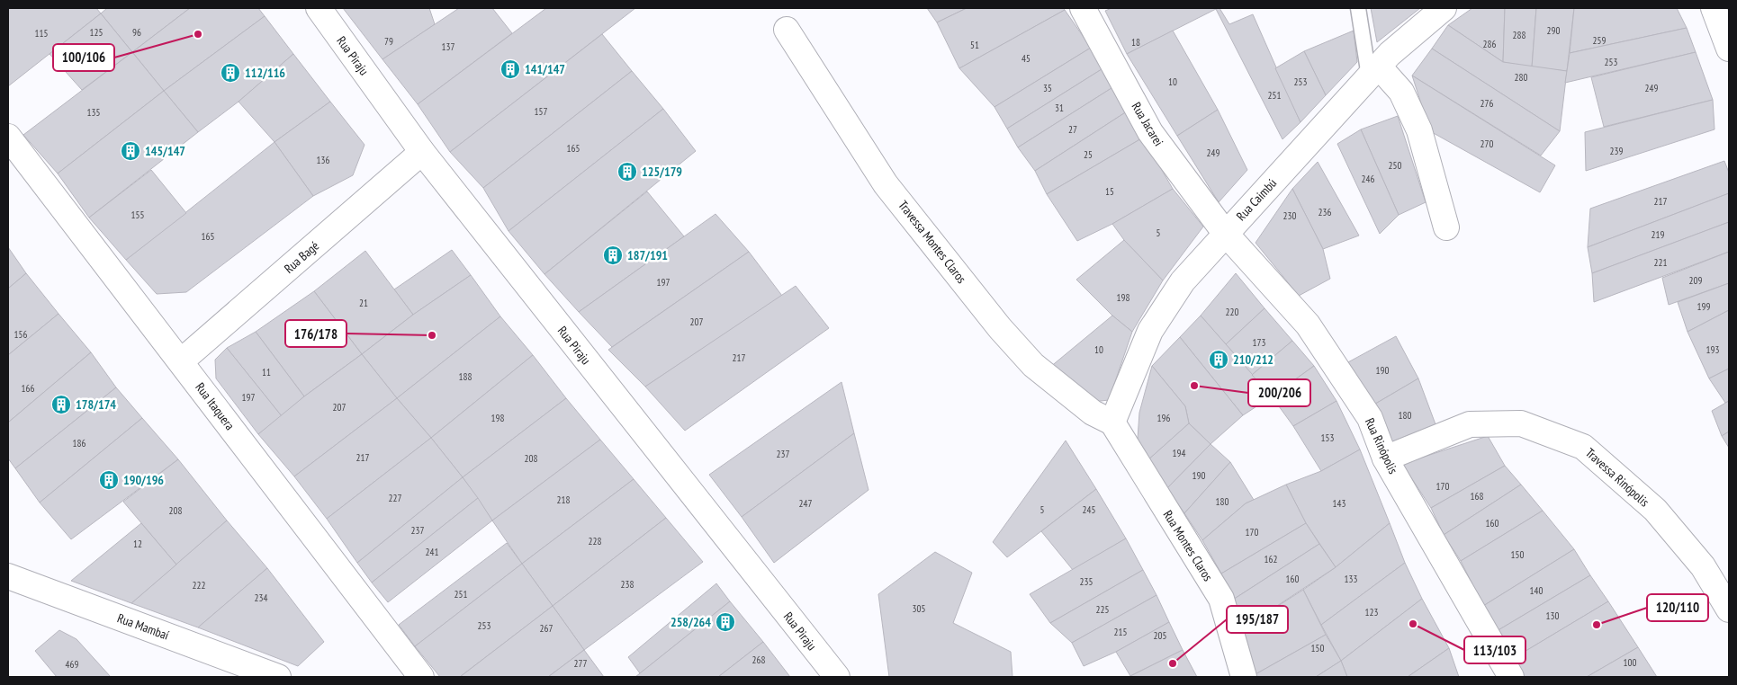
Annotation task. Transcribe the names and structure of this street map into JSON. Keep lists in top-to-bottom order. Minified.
{"streets":{"street":["Rua Piraju","Rua Jacarei","Rua Caimbú","Travessa Montes Claros","Rua Bagé","Rua Itaquera","Rua Rinópolis","Travessa Rinópolis","Rua Montes Claros","Rua Mambaí"]},"crossings":[["Rua Piraju","Rua Bagé"],["Rua Jacarei","Rua Caimbú"],["Rua Jacarei","Rua Rinópolis"],["Rua Caimbú","Travessa Montes Claros"],["Rua Caimbú","Rua Rinópolis"],["Rua Caimbú","Rua Montes Claros"],["Travessa Montes Claros","Rua Montes Claros"],["Rua Bagé","Rua Itaquera"],["Rua Rinópolis","Travessa Rinópolis"]],"places":{"other":["100/106","176/178","200/206","113/103","120/110","195/187"],"building":["141/147","112/116","145/147","125/179","187/191","210/212","178/174","190/196","258/264"]},"house_numbers":["290","125","96","115","288","259","79","18","286","51","137","45","253","280","10","253","35","249","251","276","31","157","135","27","270","165","239","249","25","136","250","246","15","217","236","155","230","5","219","165","221","209","197","198","21","199","220","207","156","173","10","193","217","190","11","188","166","197","207","180","198","196","153","186","194","237","217","208","190","170","168","227","218","180","247","143","5","245","208","160","237","170","228","12","241","150","162","160","133","235","238","222","140","251","234","305","225","123","130","253","267","215","205","150","268","100","277","469"]}
